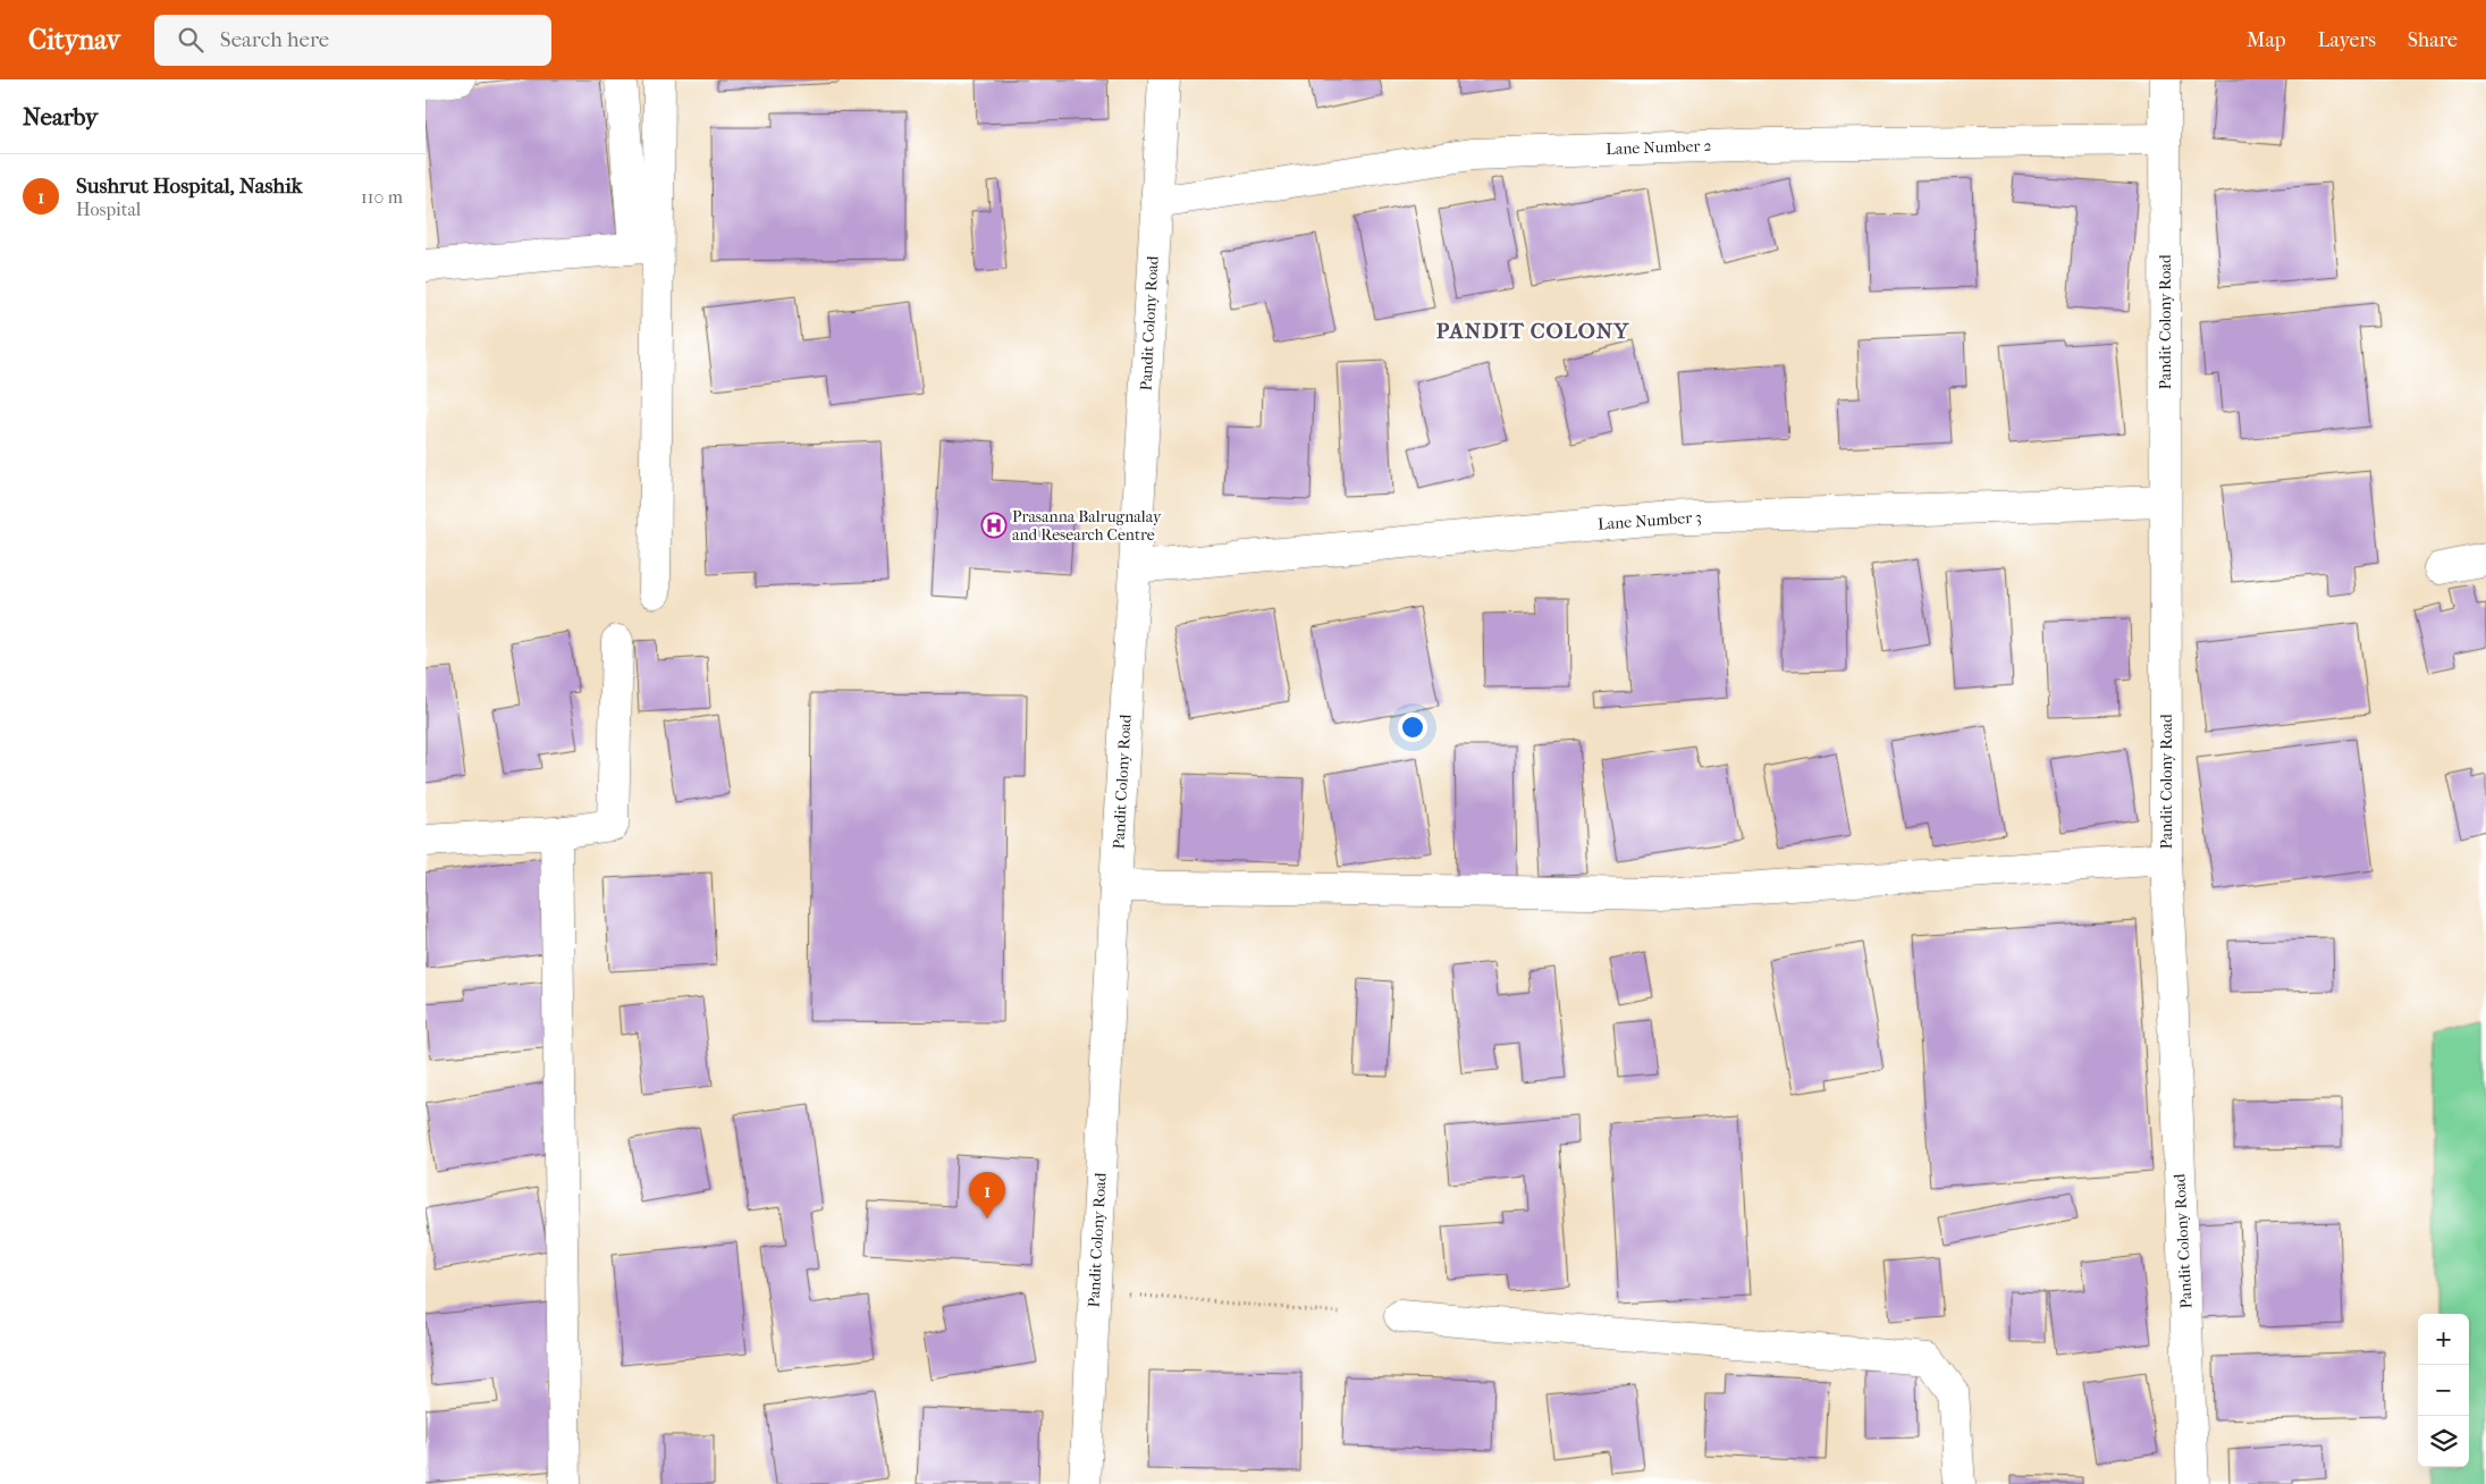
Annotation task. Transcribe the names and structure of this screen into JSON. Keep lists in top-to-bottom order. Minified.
{"streets":{"street":["Lane Number 2","Pandit Colony Road","Lane Number 3"]},"crossings":[["Lane Number 2","Pandit Colony Road"],["Pandit Colony Road","Lane Number 3"]],"districts":["PANDIT COLONY"],"places":{"hospital":["Prasanna Balrugnalay and Research Centre"]},"page":{"header":"Citynav","search":"Search here","nav":["Map","Layers","Share"],"heading":"Nearby","list":[{"mark":"1","name":"Sushrut Hospital, Nashik","note":"Hospital","value":"110 m"}],"pins":"1","map_buttons":["+","−"]}}
